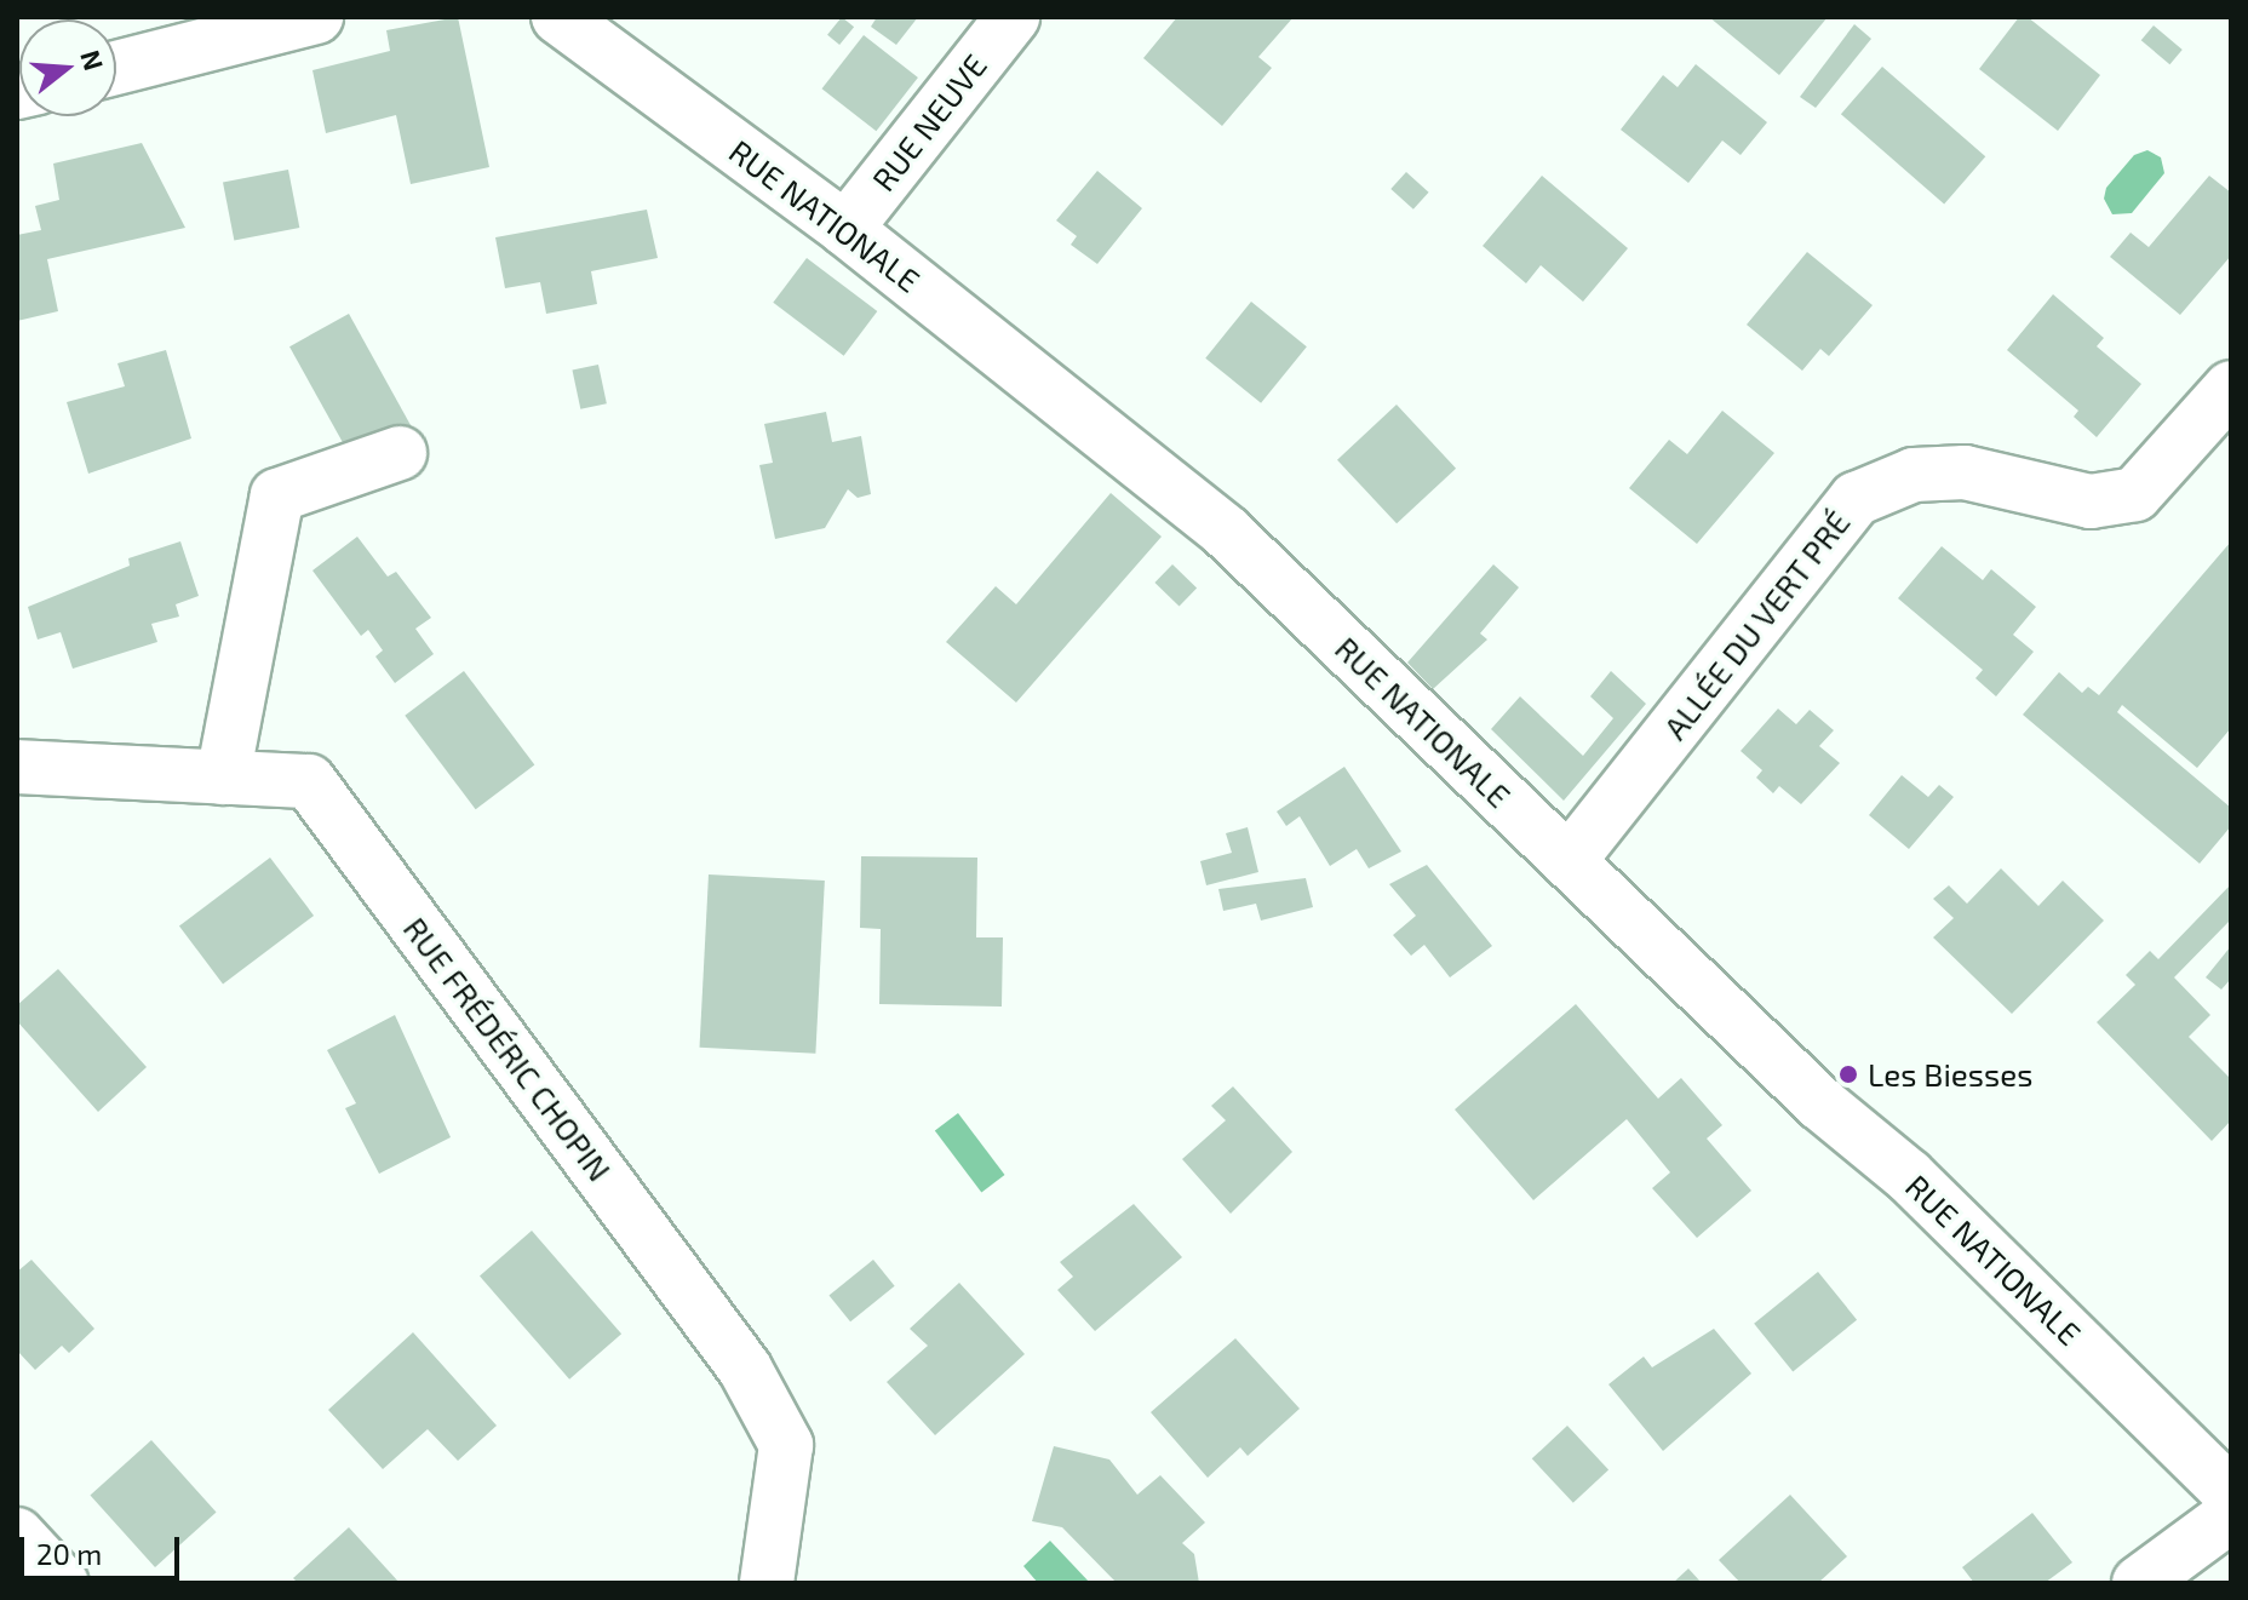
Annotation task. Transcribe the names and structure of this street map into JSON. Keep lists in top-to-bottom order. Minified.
{"streets":{"street":["RUE NEUVE","RUE NATIONALE","ALLÉE DU VERT PRÉ","RUE FRÉDÉRIC CHOPIN"]},"crossings":[["RUE NEUVE","RUE NATIONALE"],["RUE NATIONALE","ALLÉE DU VERT PRÉ"]],"places":["Les Biesses"],"scale_bar":"20 m","north":"right"}
